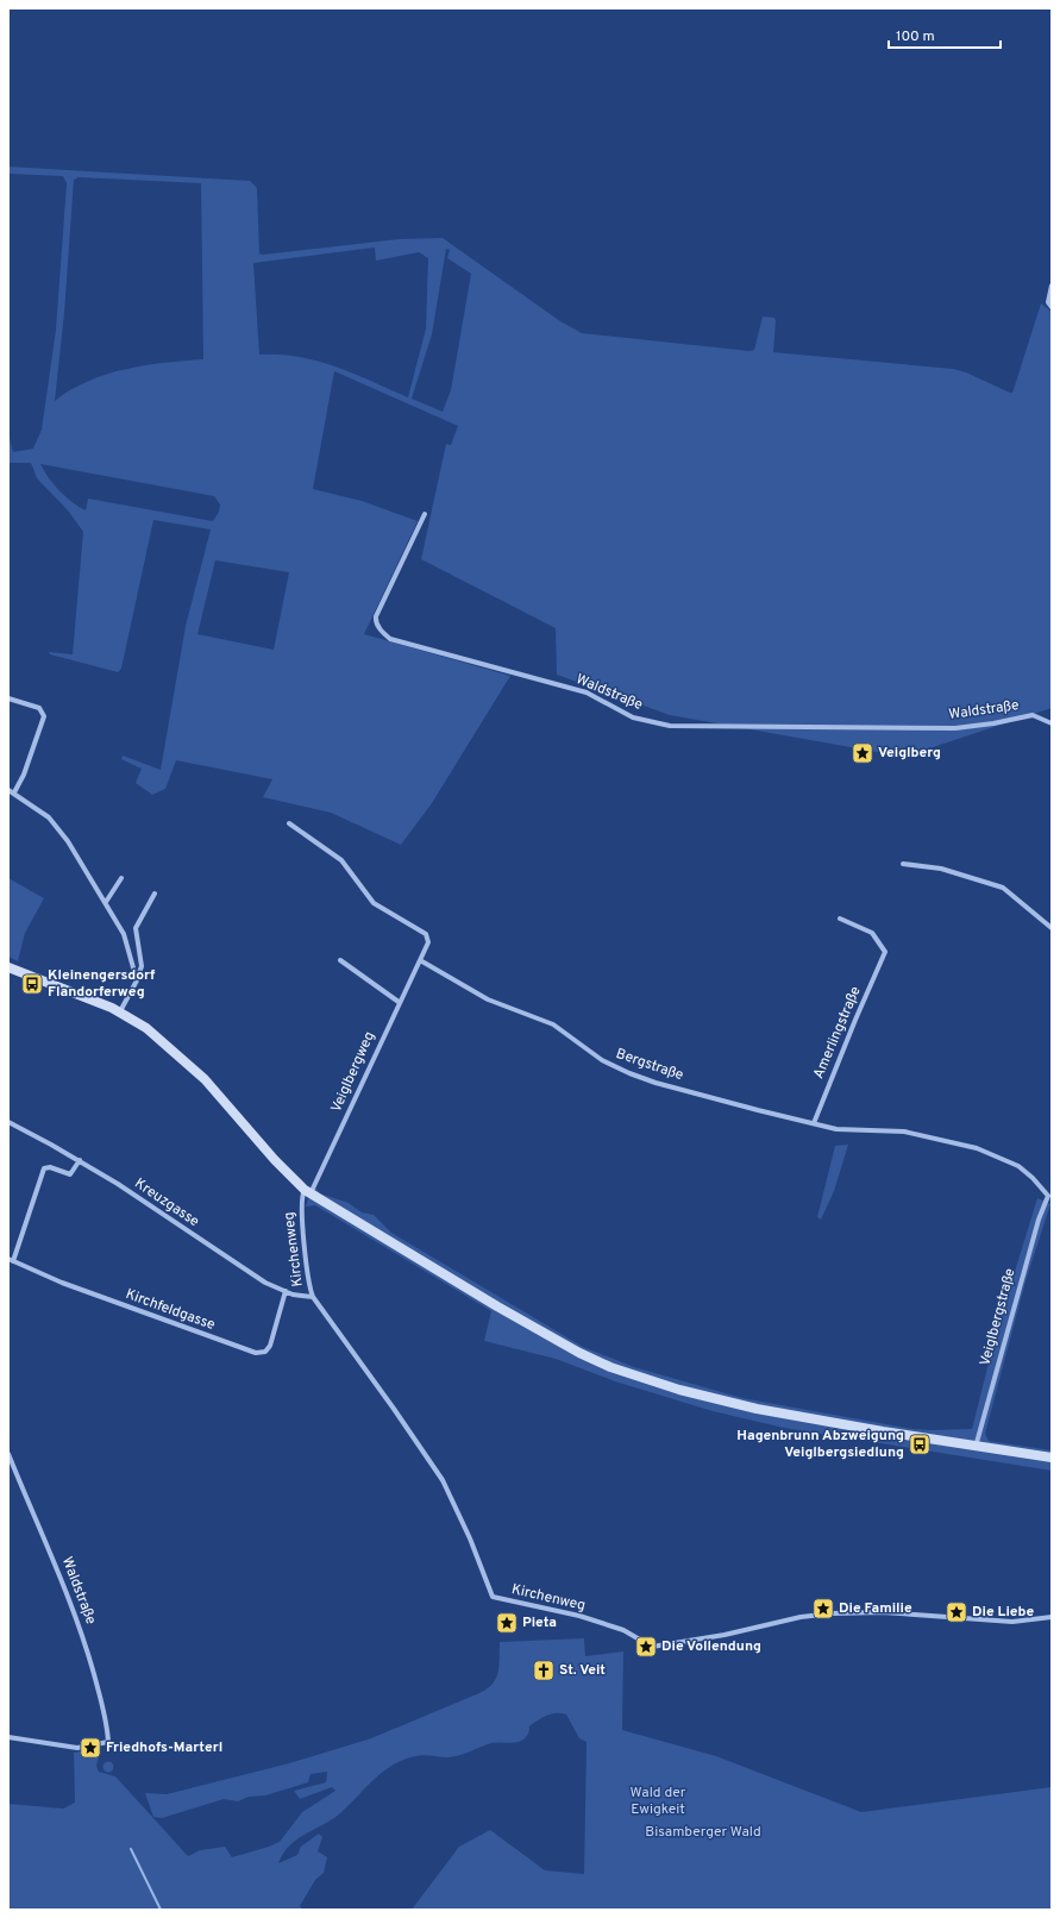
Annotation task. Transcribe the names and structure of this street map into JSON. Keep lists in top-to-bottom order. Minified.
{"streets":{"street":["Waldstraße","Amerlingstraße","Bergstraße","Veiglbergweg","Kreuzgasse","Kirchenweg","Kirchfeldgasse","Veiglbergstraße"]},"crossings":[["Amerlingstraße","Bergstraße"],["Bergstraße","Veiglbergweg"],["Bergstraße","Veiglbergstraße"],["Veiglbergweg","Kirchenweg"],["Kreuzgasse","Kirchenweg"],["Kreuzgasse","Kirchfeldgasse"]],"parks":["Wald der Ewigkeit","Bisamberger Wald"],"places":{"place":["Veiglberg","Die Familie","Die Liebe","Pieta","Die Vollendung","Friedhofs-Marterl"],"bus stop":["Kleinengersdorf Flandorferweg","Hagenbrunn Abzweigung Veiglbergsiedlung"],"church":["St. Veit"]},"scale_bar":"100 m"}
